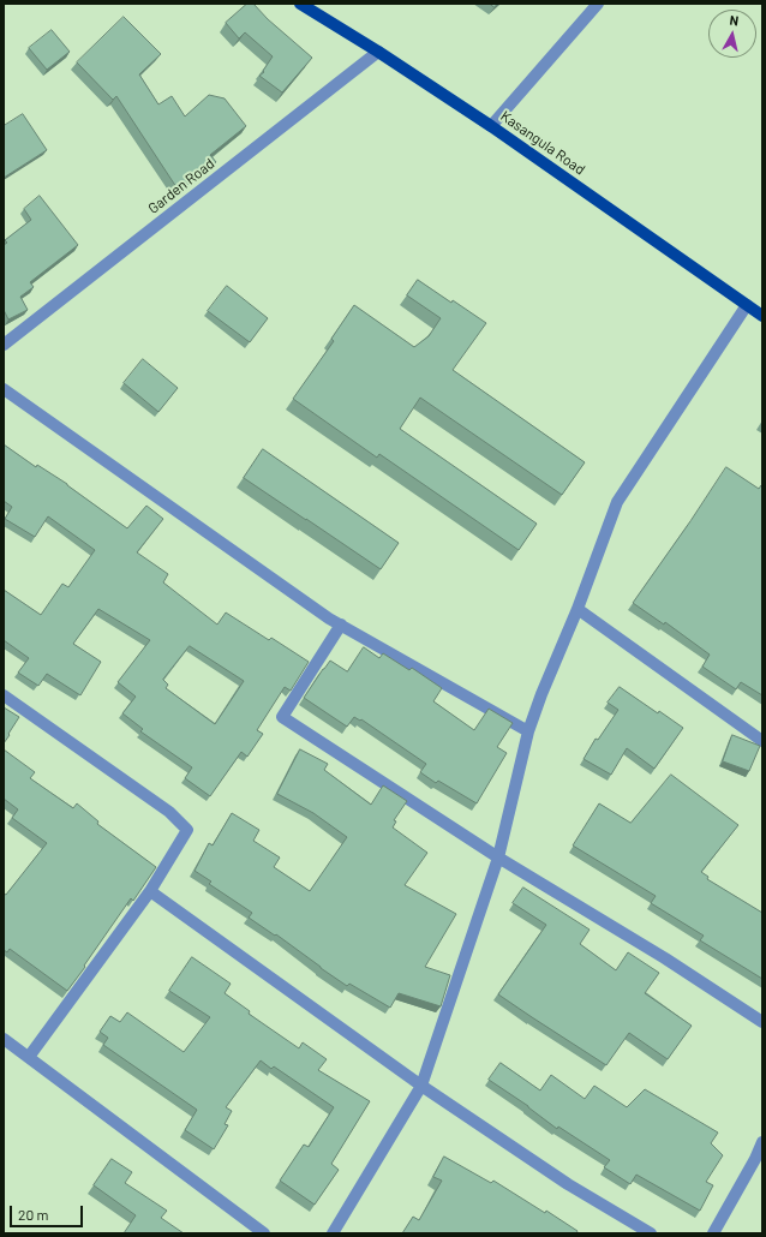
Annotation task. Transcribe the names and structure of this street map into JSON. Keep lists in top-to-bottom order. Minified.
{"streets":{"main road":["Kasangula Road"],"street":["Garden Road"]},"crossings":[["Kasangula Road","Garden Road"]],"scale_bar":"20 m","north":"top"}
